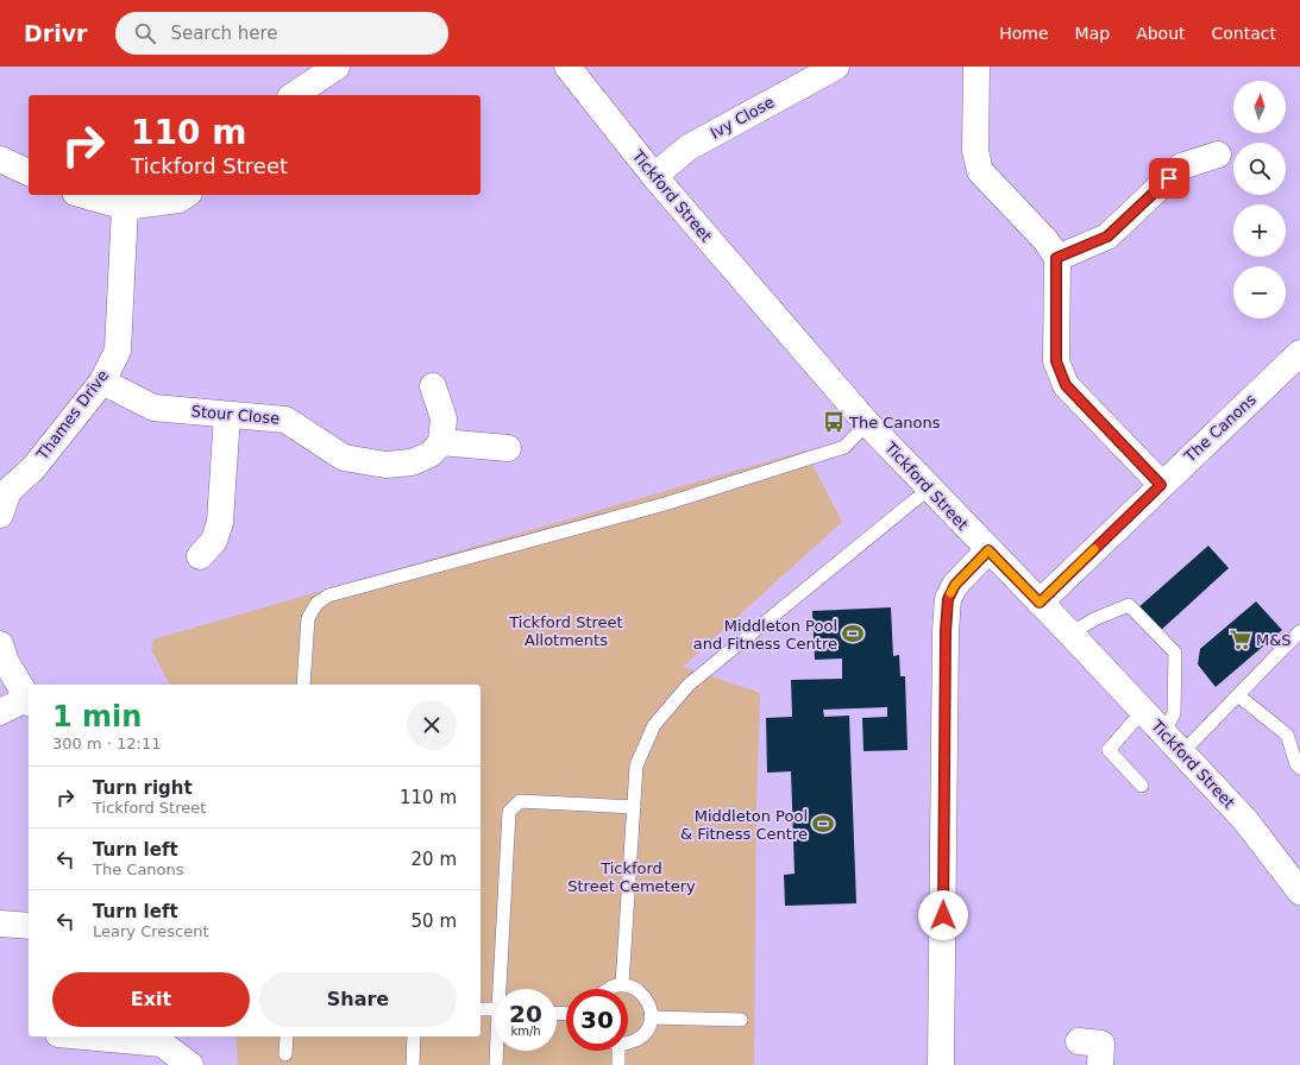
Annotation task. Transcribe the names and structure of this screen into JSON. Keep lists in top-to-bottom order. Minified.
{"streets":{"street":["Ivy Close","Tickford Street","Thames Drive","Stour Close","The Canons"]},"crossings":[["Ivy Close","Tickford Street"],["Tickford Street","The Canons"],["Thames Drive","Stour Close"]],"parks":["Tickford Street Allotments","Tickford Street Cemetery"],"places":{"bus stop":["The Canons"],"sports":["Middleton Pool and Fitness Centre","Middleton Pool & Fitness Centre"],"supermarket":["M&S"]},"north":"top","page":{"header":"Drivr","search":"Search here","nav":["Home","Map","About","Contact"],"map_buttons":["+","−"],"turn":["110 m","Tickford Street"],"heading":["1 min","300 m · 12:11"],"list":[{"name":"Turn right","note":"Tickford Street","value":"110 m"},{"name":"Turn left","note":"The Canons","value":"20 m"},{"name":"Turn left","note":"Leary Crescent","value":"50 m"}],"buttons":["Exit","Share"],"speed":"20 km/h","limit":"30"}}
